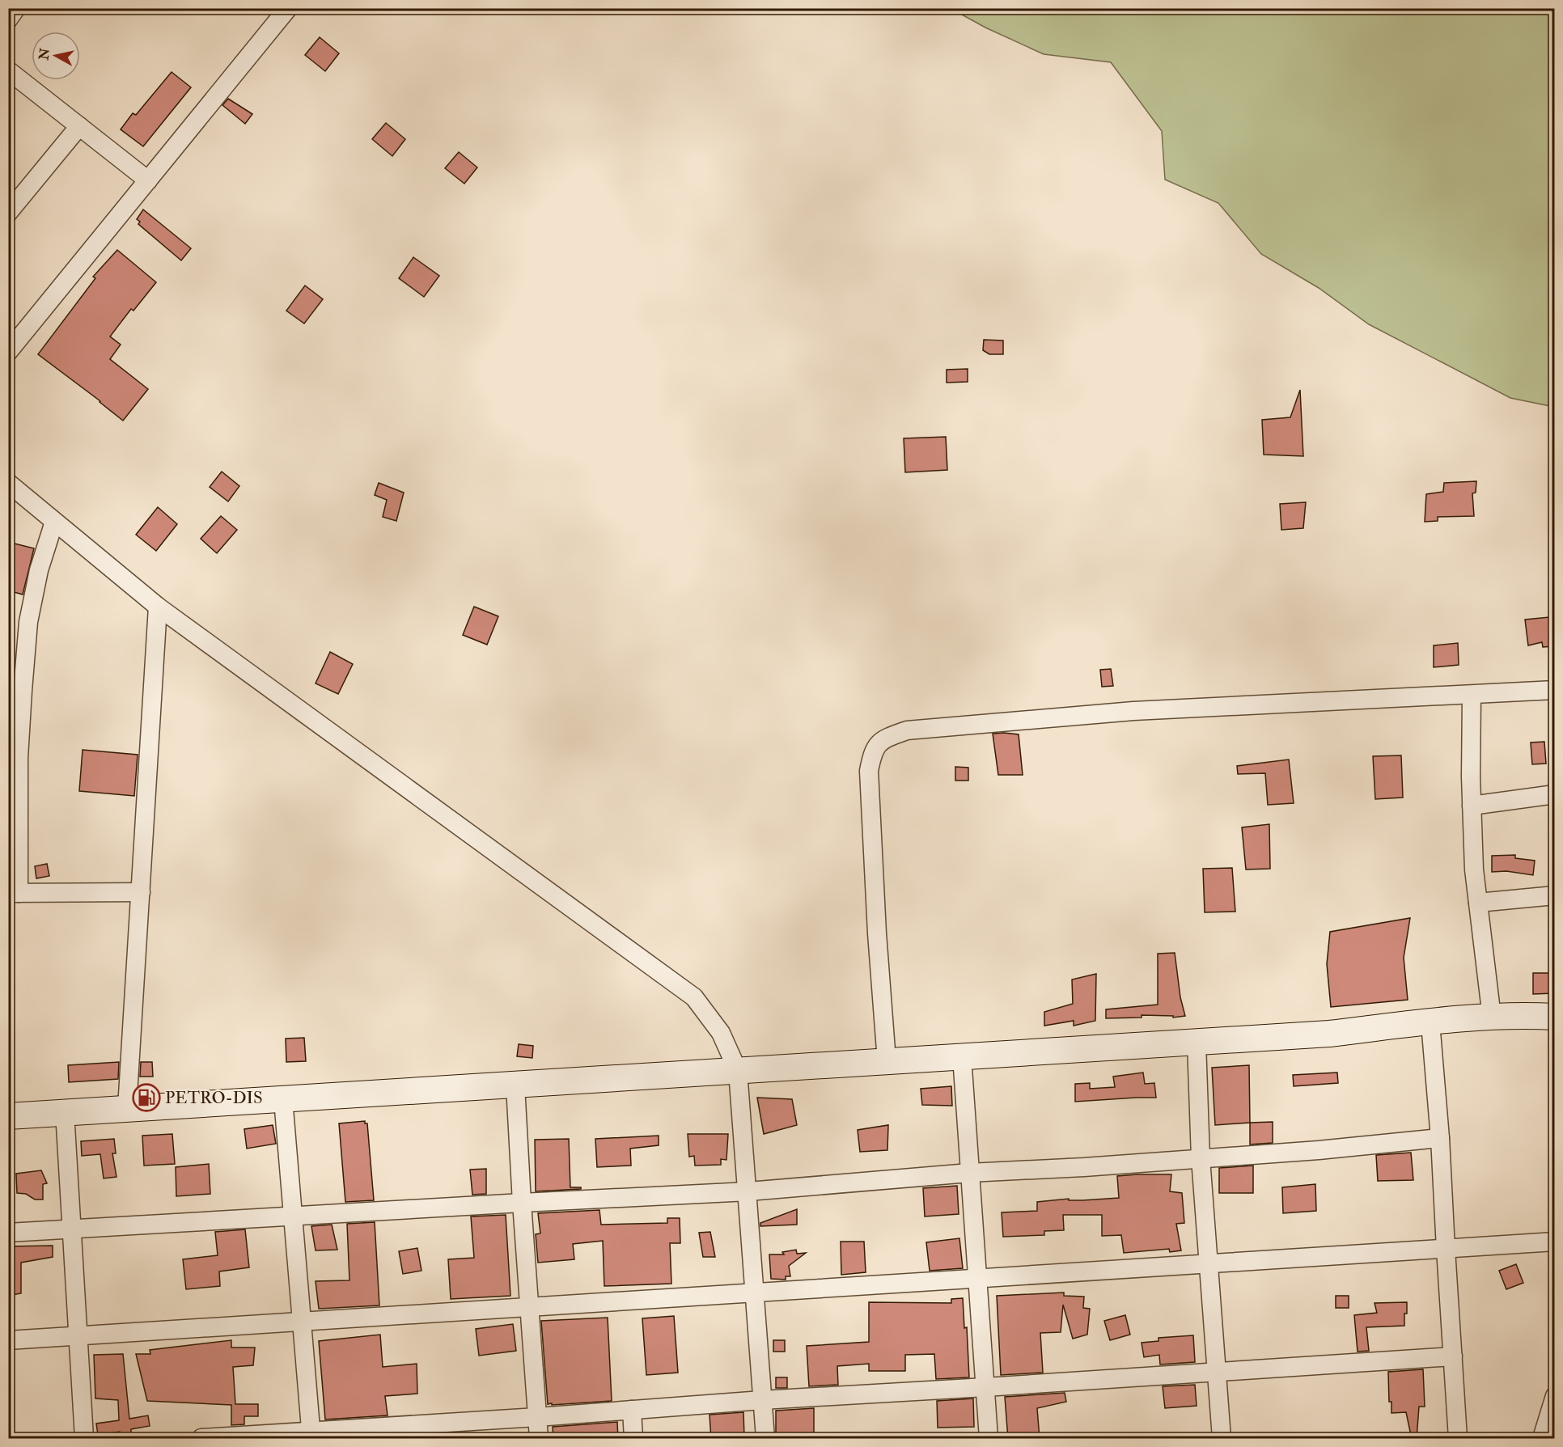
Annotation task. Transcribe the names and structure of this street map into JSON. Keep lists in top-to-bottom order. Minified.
{"places":{"fuel station":["PETRO-DIS"]},"north":"left"}
